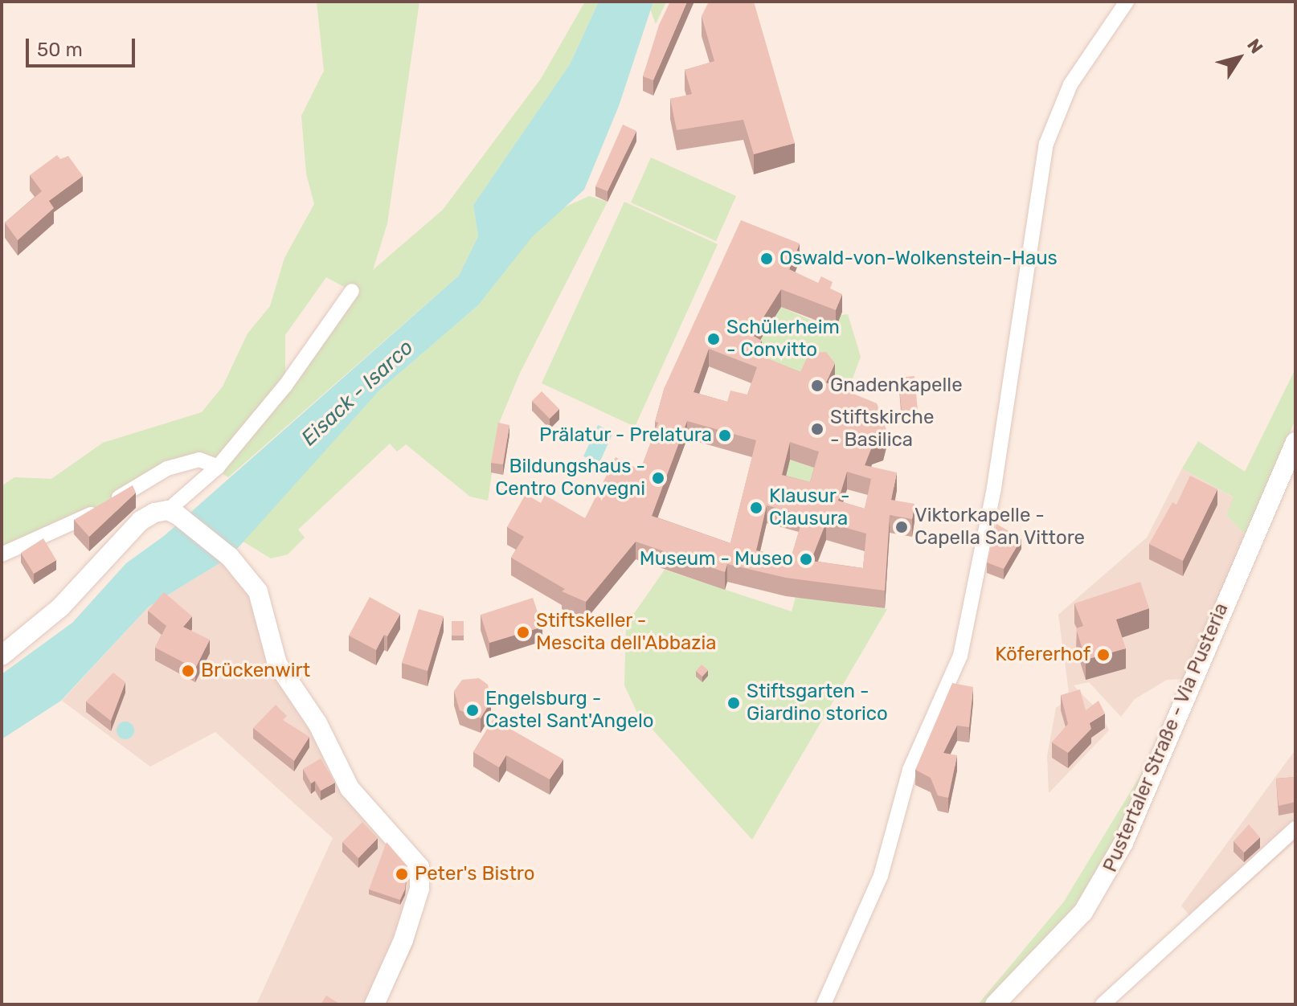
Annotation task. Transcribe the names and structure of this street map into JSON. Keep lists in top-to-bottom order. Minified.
{"streets":{"street":["Pustertaler Straße - Via Pusteria"]},"water":["Eisack - Isarco"],"places":["Oswald-von-Wolkenstein-Haus","Schülerheim - Convitto","Gnadenkapelle","Stiftskirche - Basilica","Prälatur - Prelatura","Bildungshaus - Centro Convegni","Klausur - Clausura","Viktorkapelle - Capella San Vittore","Museum - Museo","Stiftskeller - Mescita dell'Abbazia","Köfererhof","Brückenwirt","Stiftsgarten - Giardino storico","Engelsburg - Castel Sant'Angelo","Peter's Bistro"],"scale_bar":"50 m","north":"top right"}
